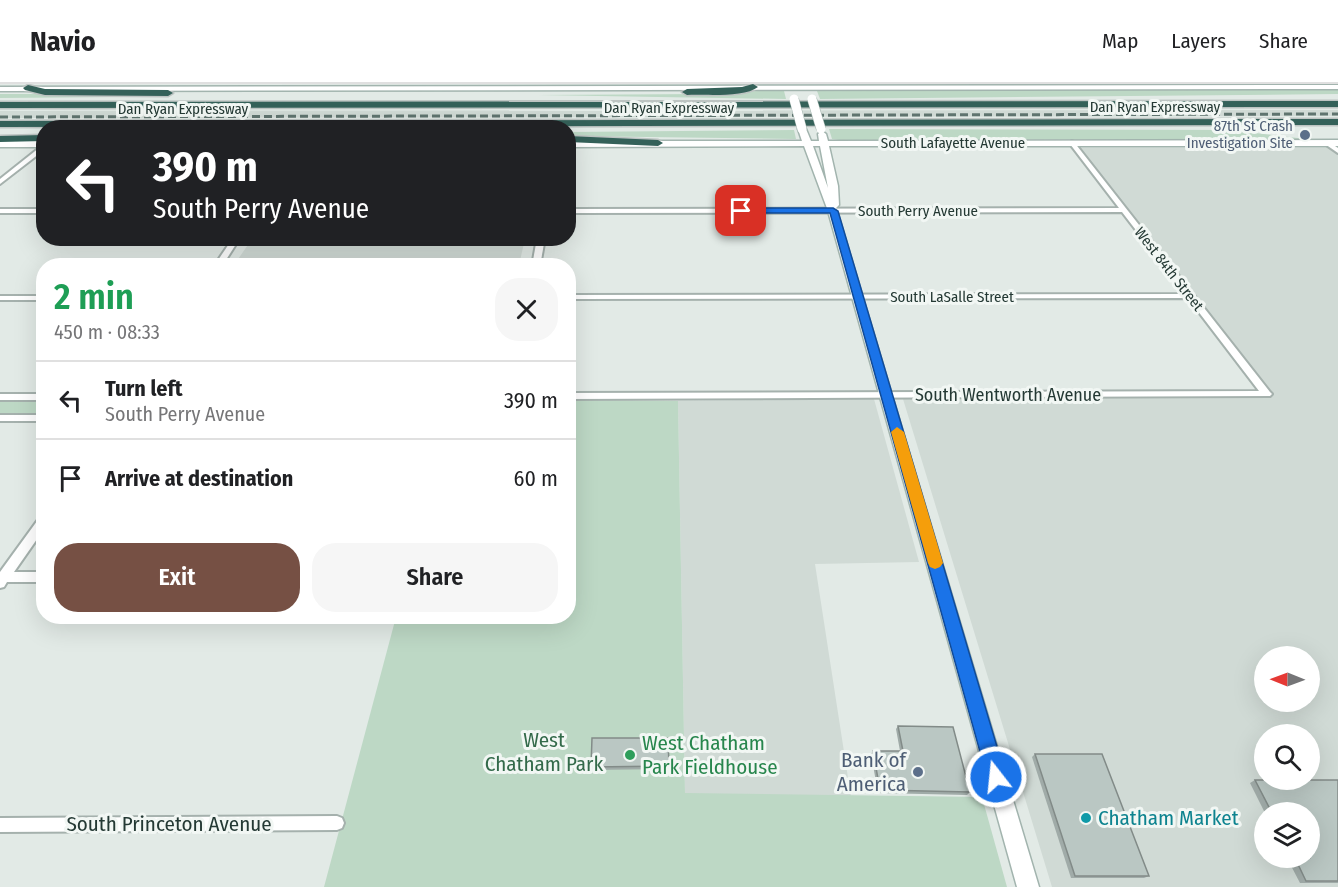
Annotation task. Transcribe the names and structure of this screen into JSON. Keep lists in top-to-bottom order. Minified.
{"streets":{"highway":["Dan Ryan Expressway"],"main road":["South Lafayette Avenue"],"street":["South Perry Avenue","West 84th Street","South LaSalle Street","South Wentworth Avenue","South Princeton Avenue"]},"crossings":[["South Lafayette Avenue","West 84th Street"],["South Perry Avenue","West 84th Street"],["West 84th Street","South LaSalle Street"],["West 84th Street","South Wentworth Avenue"]],"parks":["West Chatham Park"],"places":["87th St Crash Investigation Site","West Chatham Park Fieldhouse","Bank of America","Chatham Market"],"north":"left","page":{"header":"Navio","nav":["Map","Layers","Share"],"turn":["390 m","South Perry Avenue"],"heading":["2 min","450 m · 08:33"],"list":[{"name":"Turn left","note":"South Perry Avenue","value":"390 m"},{"name":"Arrive at destination","value":"60 m"}],"buttons":["Exit","Share"]}}
